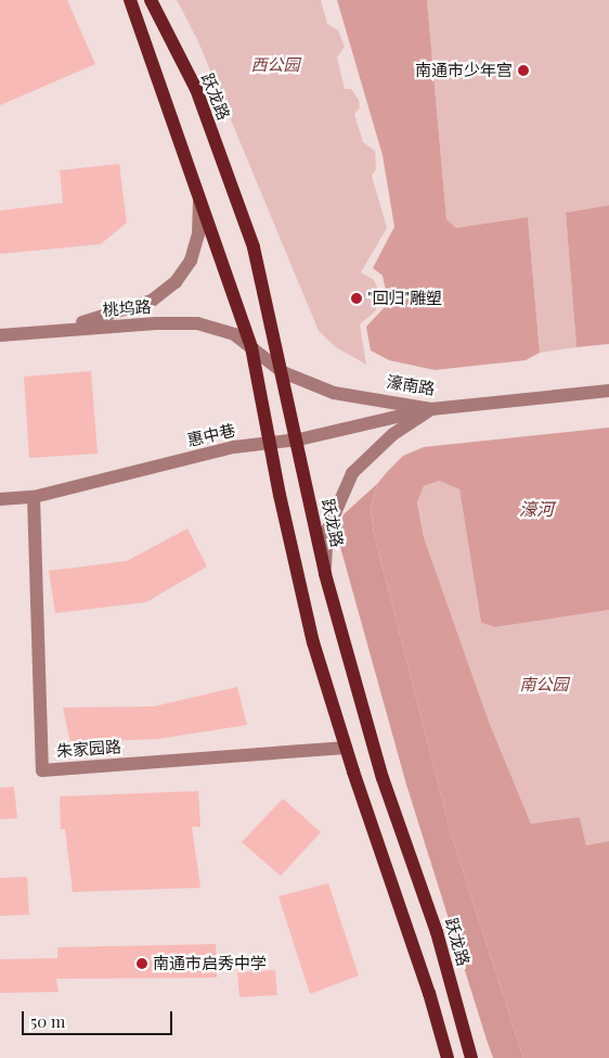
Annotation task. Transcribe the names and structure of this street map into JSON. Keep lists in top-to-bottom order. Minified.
{"streets":{"main road":["跃龙路"],"street":["桃坞路","濠南路","惠中巷","朱家园路"]},"crossings":[["跃龙路","濠南路"],["跃龙路","惠中巷"],["桃坞路","濠南路"],["濠南路","惠中巷"],["惠中巷","朱家园路"]],"water":["濠河"],"parks":["西公园","南公园"],"places":["南通市少年宫","\"回归\"雕塑","南通市启秀中学"],"scale_bar":"50 m"}
